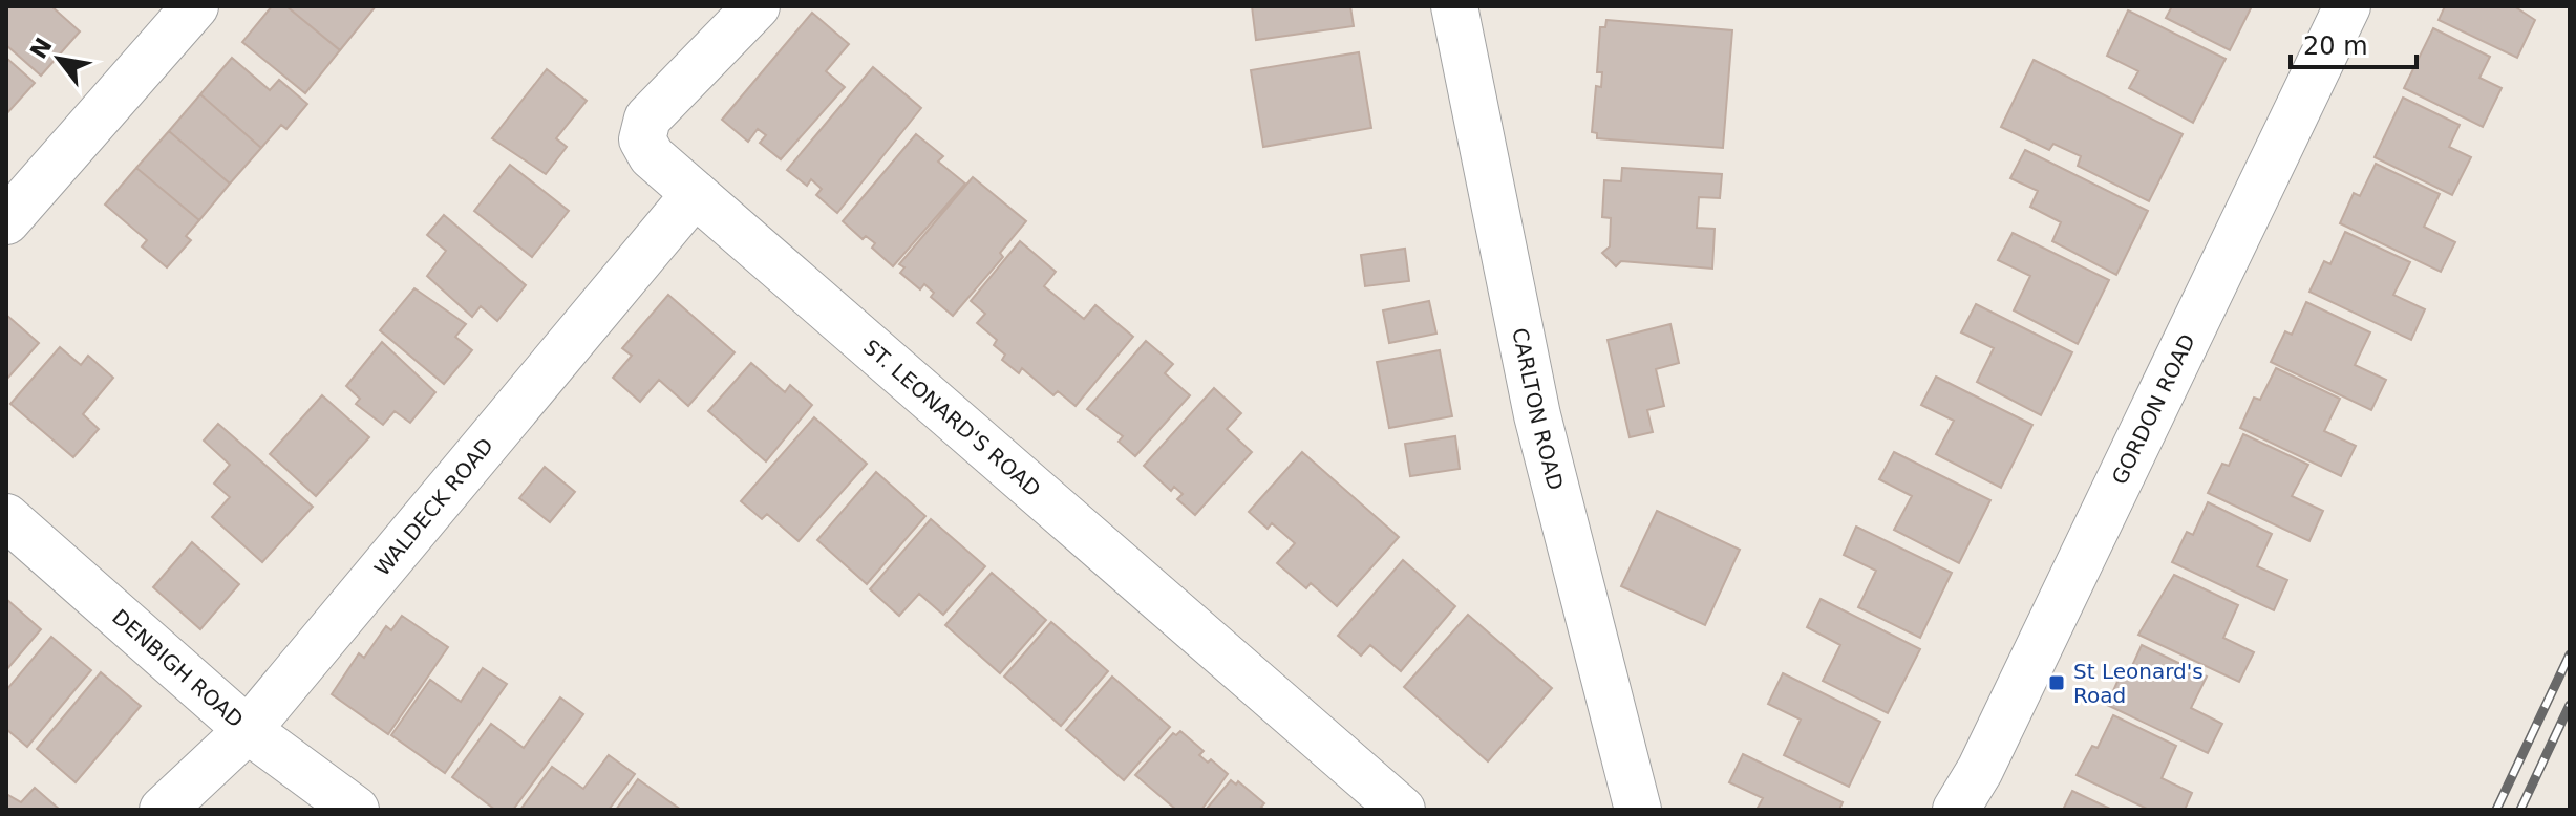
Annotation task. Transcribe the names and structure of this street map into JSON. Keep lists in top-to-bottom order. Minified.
{"streets":{"street":["GORDON ROAD","CARLTON ROAD","ST. LEONARD'S ROAD","WALDECK ROAD","DENBIGH ROAD"]},"crossings":[["ST. LEONARD'S ROAD","WALDECK ROAD"],["WALDECK ROAD","DENBIGH ROAD"]],"places":{"transit":["St Leonard's Road"]},"scale_bar":"20 m","north":"top left"}
